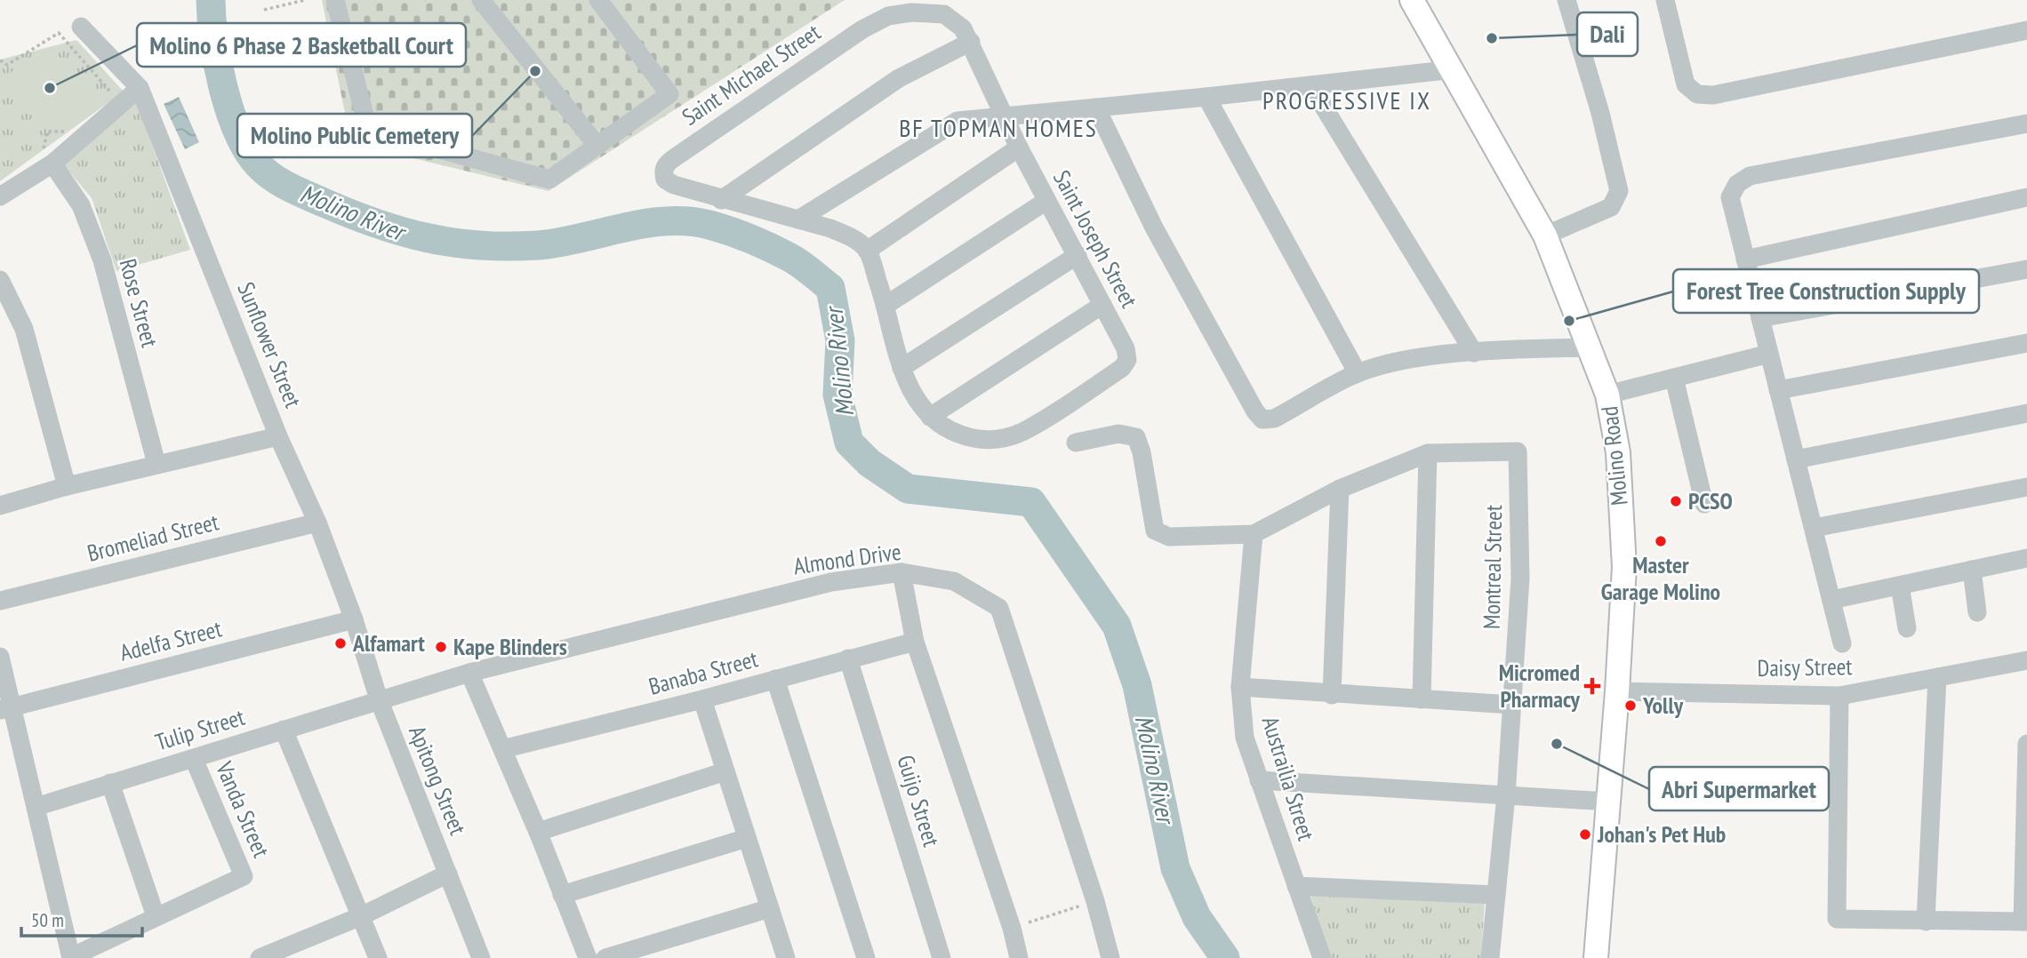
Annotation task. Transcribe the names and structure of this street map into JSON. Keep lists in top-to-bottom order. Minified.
{"streets":{"main road":["Molino Road"],"street":["Saint Michael Street","Saint Joseph Street","Rose Street","Sunflower Street","Bromeliad Street","Almond Drive","Montreal Street","Adelfa Street","Daisy Street","Banaba Street","Tulip Street","Austrailia Street","Apitong Street","Guijo Street","Vanda Street"]},"crossings":[["Saint Michael Street","Saint Joseph Street"],["Sunflower Street","Bromeliad Street"],["Sunflower Street","Adelfa Street"],["Sunflower Street","Apitong Street"],["Molino Road","Daisy Street"],["Almond Drive","Tulip Street"],["Almond Drive","Apitong Street"],["Adelfa Street","Apitong Street"],["Banaba Street","Guijo Street"],["Tulip Street","Apitong Street"],["Tulip Street","Vanda Street"]],"districts":["PROGRESSIVE IX","BF TOPMAN HOMES"],"water":["Molino River"],"places":{"other":["Dali","Molino Public Cemetery","Molino 6 Phase 2 Basketball Court","Forest Tree Construction Supply","PCSO","Master Garage Molino","Alfamart","Kape Blinders","Yolly","Abri Supermarket","Johan's Pet Hub"],"health":["Micromed Pharmacy"]},"scale_bar":"50 m"}
